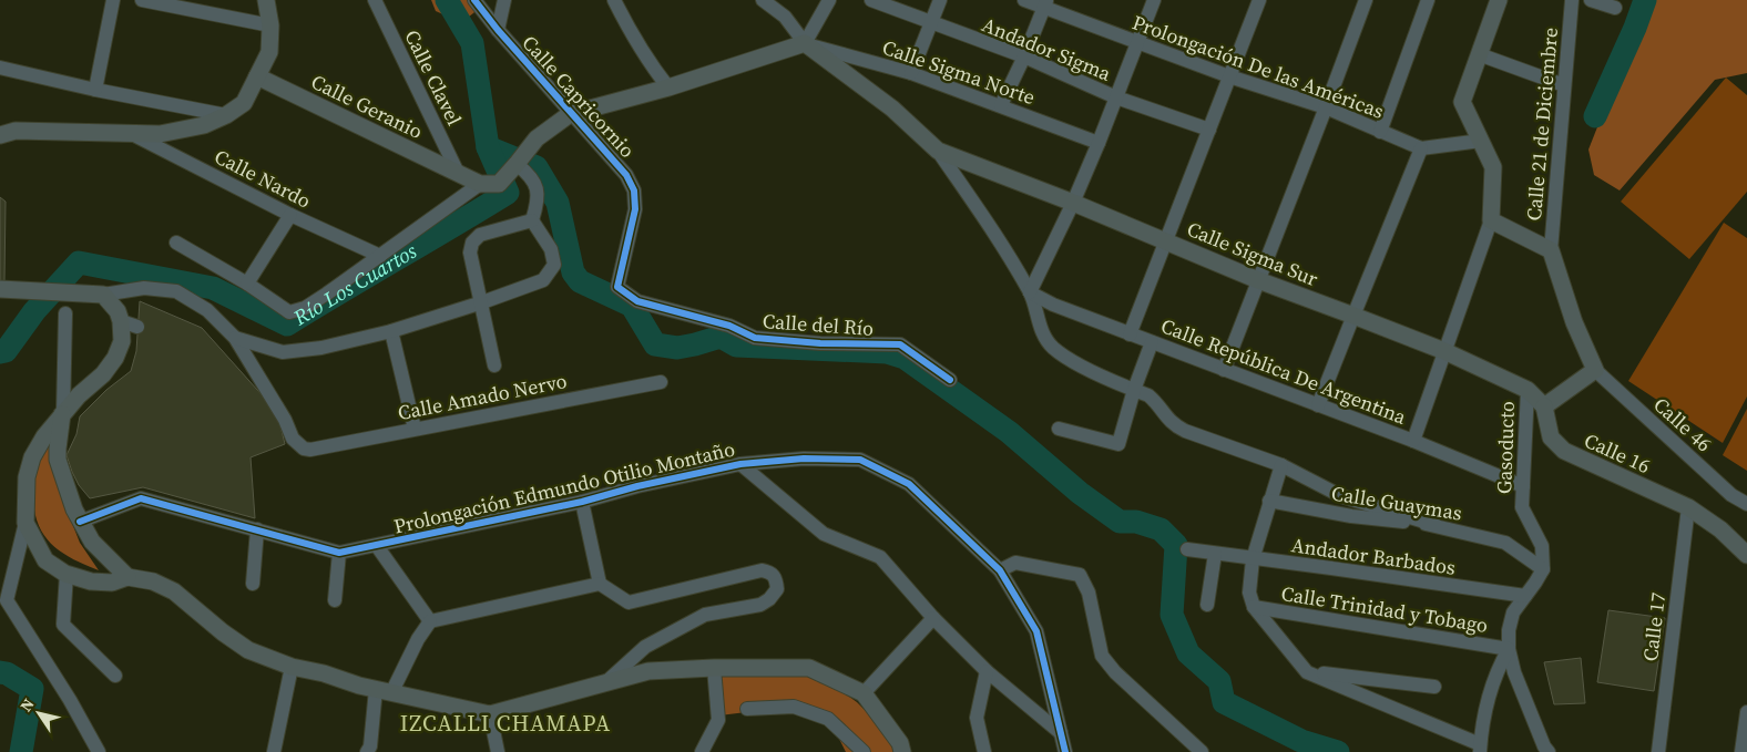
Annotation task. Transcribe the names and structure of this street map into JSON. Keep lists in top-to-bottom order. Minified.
{"streets":{"main road":["Calle Geranio","Calle Sigma Sur","Calle 16"],"street":["Andador Sigma","Prolongación De las Américas","Calle Sigma Norte","Calle Clavel","Calle Capricornio","Calle 21 de Diciembre","Calle Nardo","Calle del Río","Calle República De Argentina","Calle Amado Nervo","Calle 46","Gasoducto","Prolongación Edmundo Otilio Montaño","Calle Guaymas","Andador Barbados","Calle Trinidad y Tobago","Calle 17"]},"crossings":[["Calle Clavel","Calle Geranio"],["Calle Capricornio","Calle del Río"],["Calle Sigma Sur","Gasoducto"],["Calle Sigma Sur","Calle 16"],["Calle República De Argentina","Gasoducto"],["Gasoducto","Calle Guaymas"],["Calle 16","Calle 17"]],"districts":["IZCALLI CHAMAPA"],"water":["Río Los Cuartos"],"north":"top left"}
